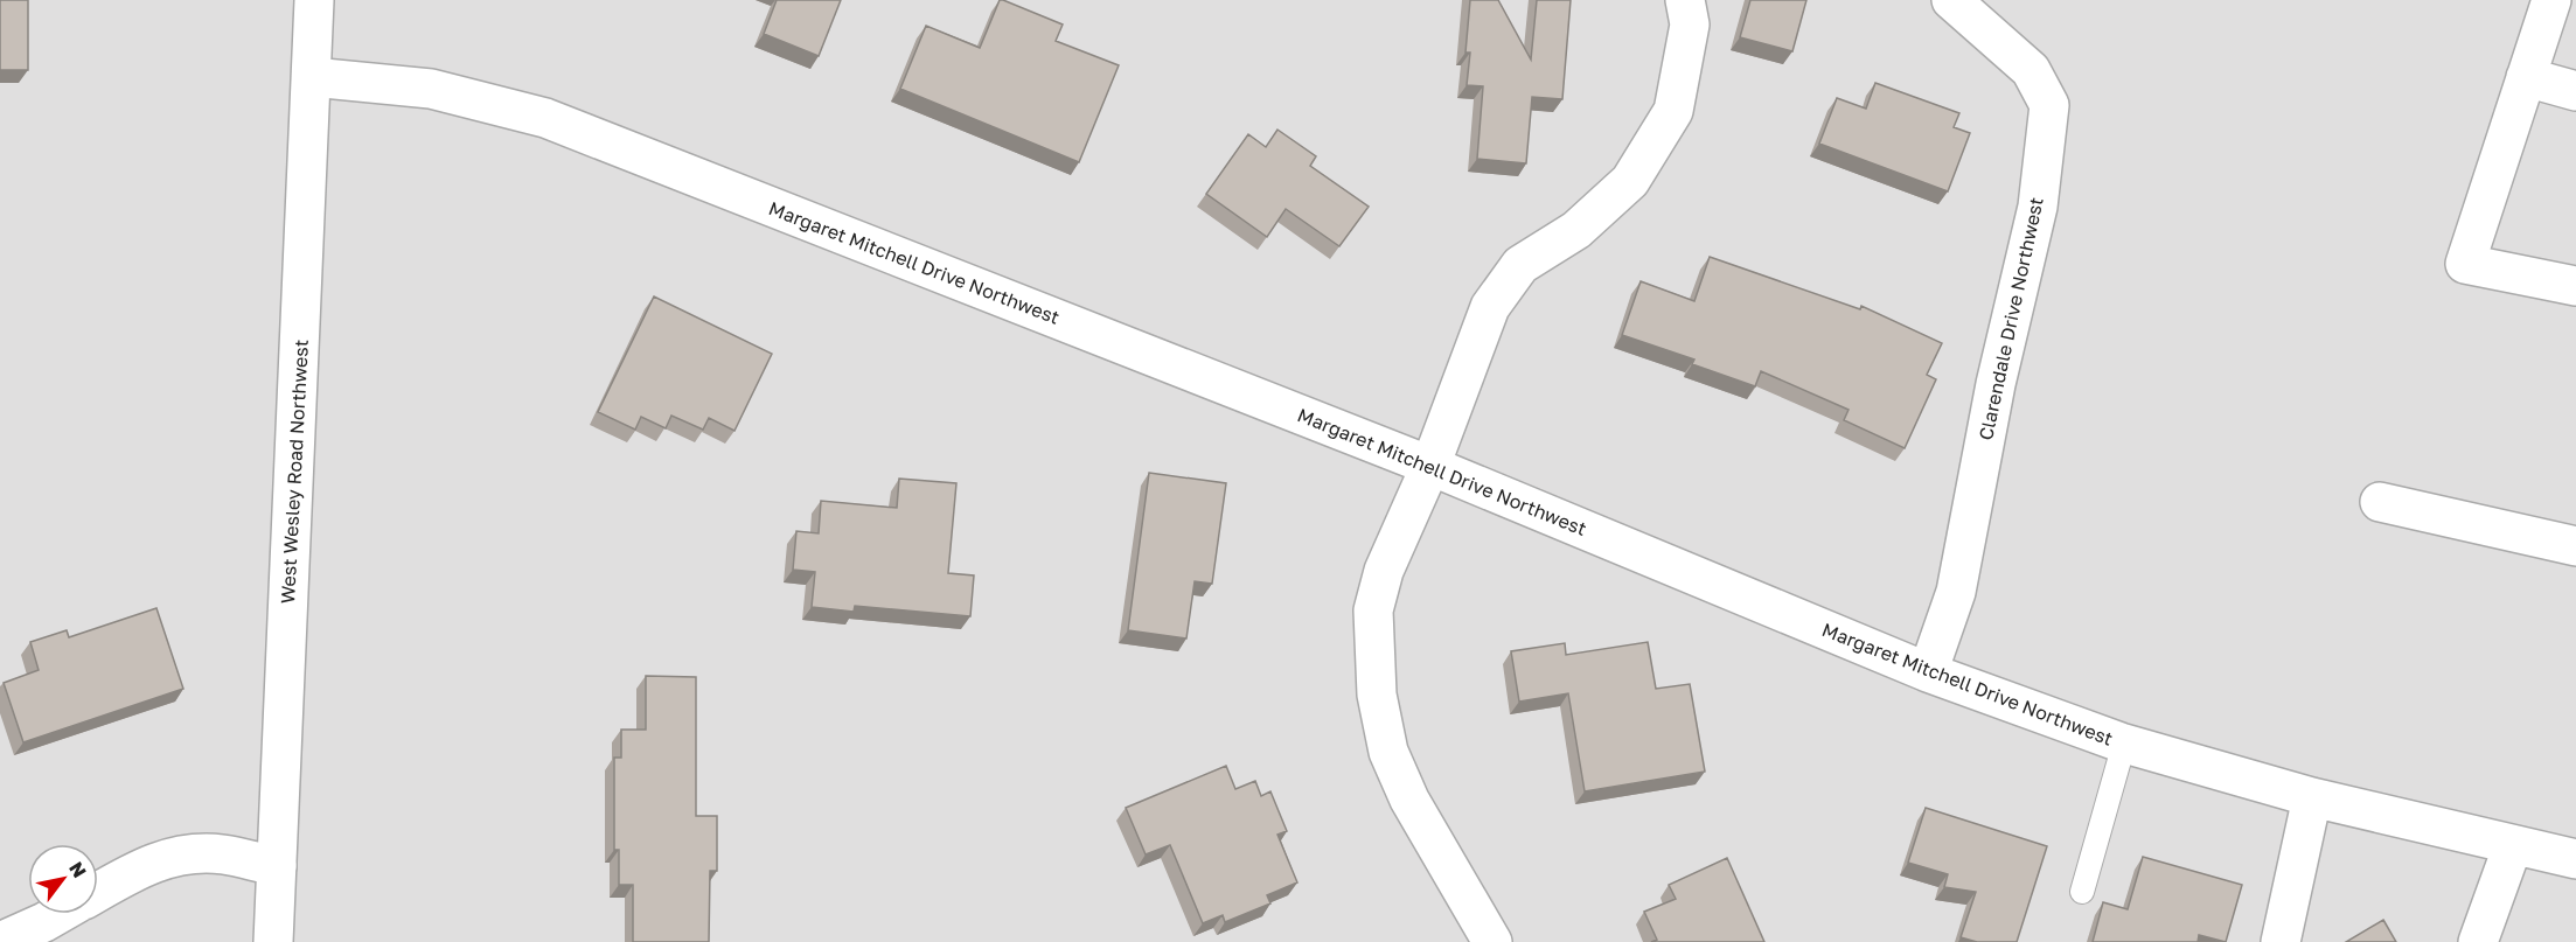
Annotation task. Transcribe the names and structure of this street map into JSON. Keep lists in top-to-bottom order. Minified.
{"streets":{"street":["Margaret Mitchell Drive Northwest","Clarendale Drive Northwest","West Wesley Road Northwest"]},"crossings":[["Margaret Mitchell Drive Northwest","Clarendale Drive Northwest"],["Margaret Mitchell Drive Northwest","West Wesley Road Northwest"]],"north":"top right"}
